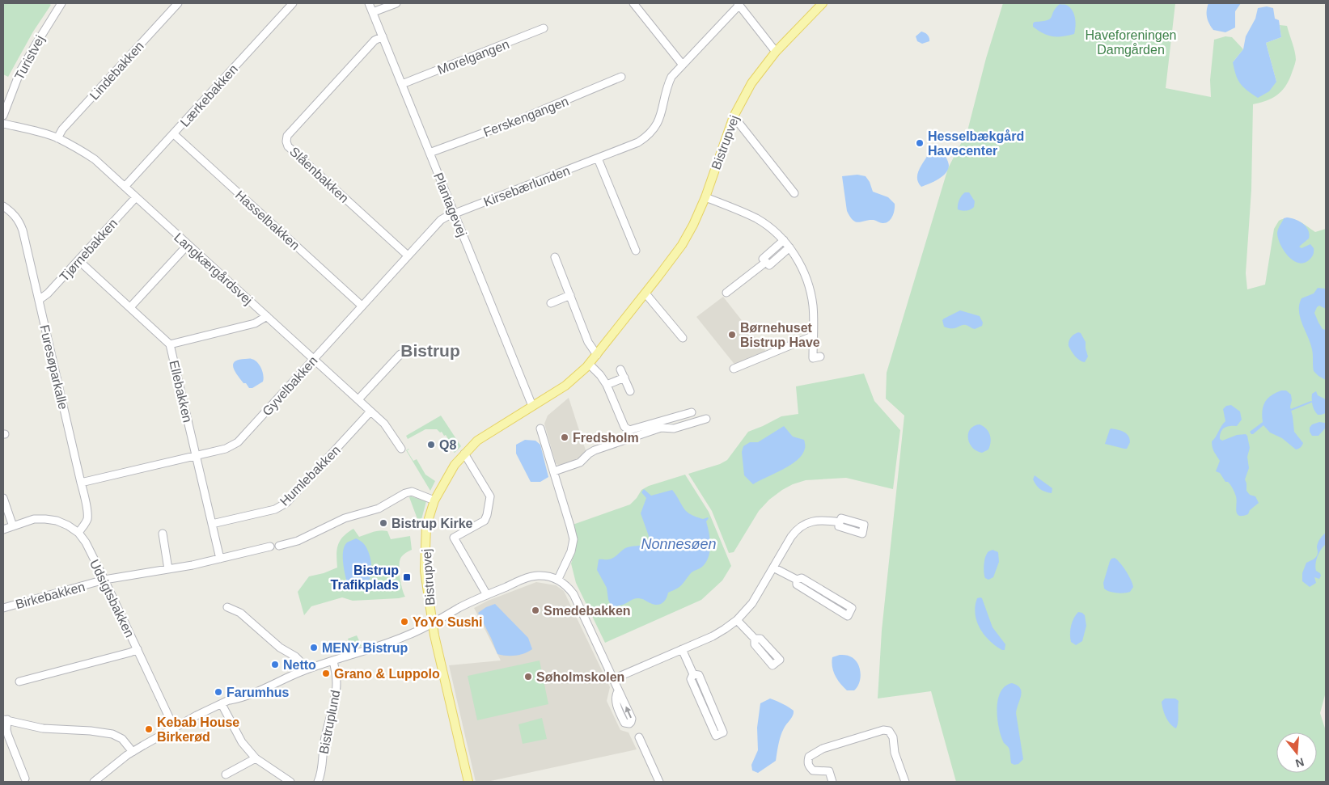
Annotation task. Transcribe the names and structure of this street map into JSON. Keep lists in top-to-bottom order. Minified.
{"streets":{"main road":["Bistrupvej"],"street":["Morelgangen","Turistvej","Lindebakken","Lærkebakken","Ferskengangen","Slåenbakken","Kirsebærlunden","Plantagevej","Hasselbakken","Tjørnebakken","Langkærgårdsvej","Furesøparkalle","Gyvelbakken","Ellebakken","Humlebakken","Birkebakken","Udsigtsbakken","Bistruplund"]},"crossings":[["Morelgangen","Plantagevej"],["Turistvej","Langkærgårdsvej"],["Lindebakken","Langkærgårdsvej"],["Lærkebakken","Hasselbakken"],["Lærkebakken","Langkærgårdsvej"],["Ferskengangen","Plantagevej"],["Bistrupvej","Plantagevej"],["Slåenbakken","Plantagevej"],["Slåenbakken","Gyvelbakken"],["Kirsebærlunden","Plantagevej"],["Kirsebærlunden","Gyvelbakken"],["Plantagevej","Gyvelbakken"],["Hasselbakken","Gyvelbakken"],["Tjørnebakken","Langkærgårdsvej"],["Tjørnebakken","Furesøparkalle"],["Tjørnebakken","Ellebakken"],["Langkærgårdsvej","Gyvelbakken"],["Langkærgårdsvej","Humlebakken"],["Furesøparkalle","Gyvelbakken"],["Furesøparkalle","Udsigtsbakken"],["Gyvelbakken","Ellebakken"],["Ellebakken","Humlebakken"],["Ellebakken","Birkebakken"],["Birkebakken","Udsigtsbakken"]],"districts":["Bistrup"],"water":["Nonnesøen"],"parks":["Haveforeningen Damgården"],"places":{"other":["Hesselbækgård Havecenter","Børnehuset Bistrup Have","Fredsholm","Q8","Bistrup Kirke","Smedebakken","YoYo Sushi","MENY Bistrup","Netto","Grano & Luppolo","Søholmskolen","Farumhus","Kebab House Birkerød"],"transit":["Bistrup Trafikplads"]},"north":"bottom"}
